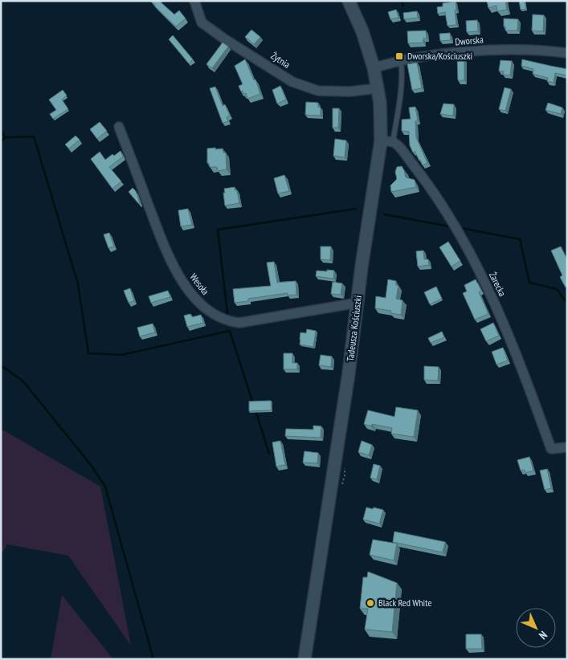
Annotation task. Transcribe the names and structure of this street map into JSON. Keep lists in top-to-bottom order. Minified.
{"streets":{"main road":["Tadeusza Kościuszki"],"street":["Dworska","Żytnia","Wesoła","Żarecka"]},"crossings":[["Dworska","Tadeusza Kościuszki"],["Żytnia","Tadeusza Kościuszki"],["Wesoła","Tadeusza Kościuszki"]],"places":{"transit":["Dworska/Kościuszki"],"other":["Black Red White"]},"north":"bottom right"}
